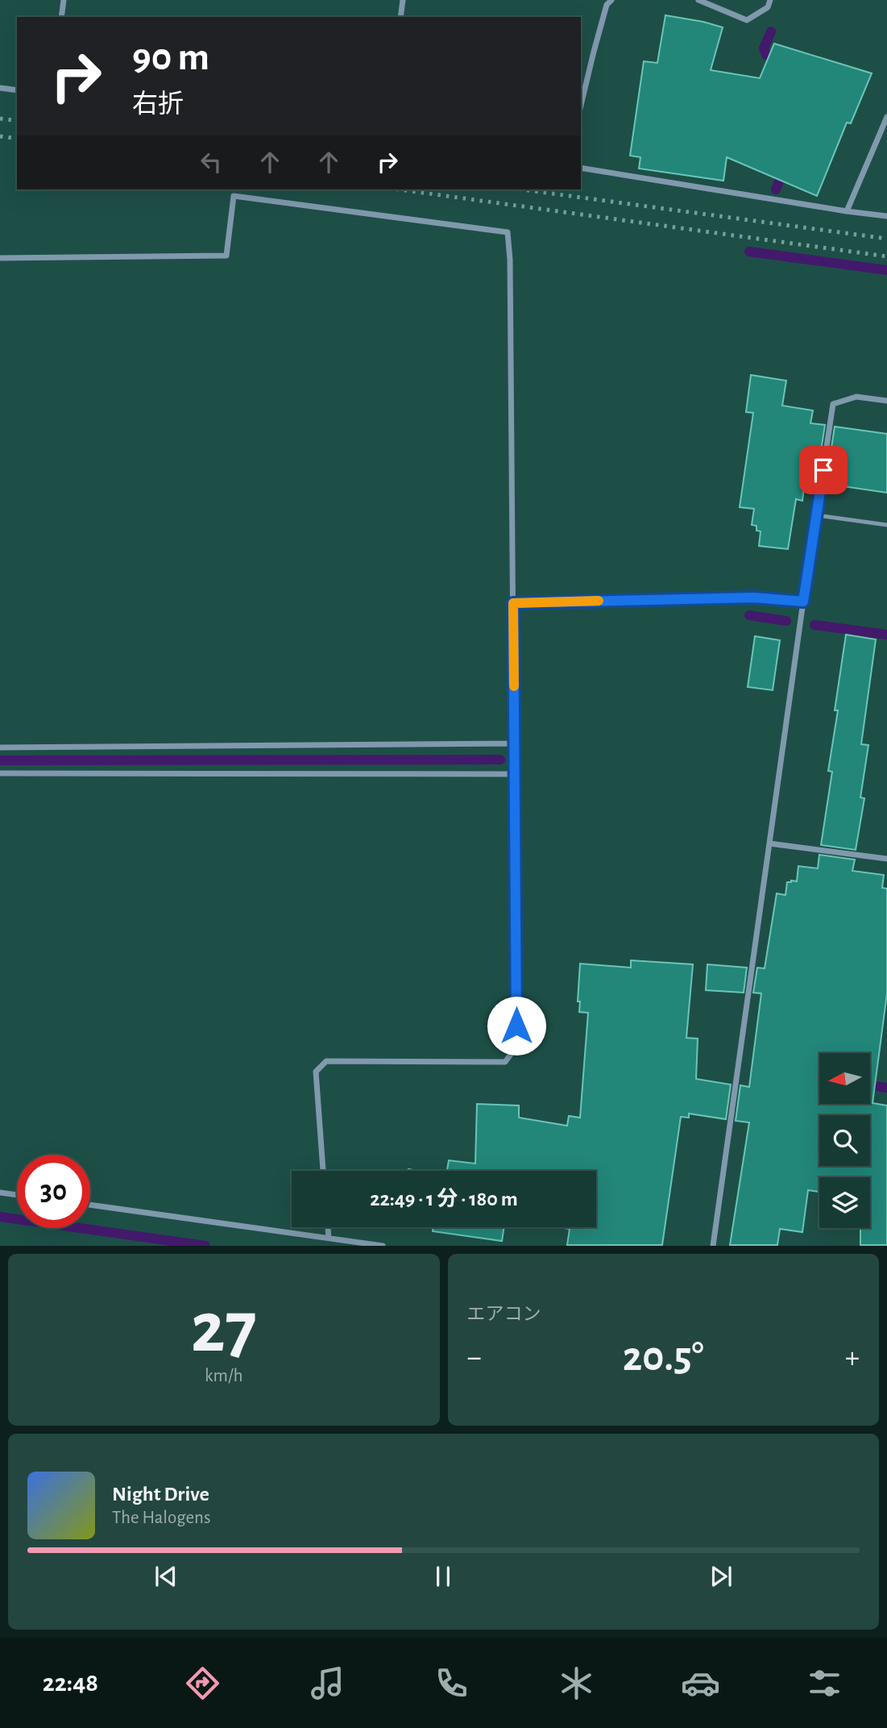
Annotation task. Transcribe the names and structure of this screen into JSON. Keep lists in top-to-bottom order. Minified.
{"north":"left","page":{"turn":["90 m","右折"],"limit":"30","trip":"22:49 · 1 分 · 180 m","tile":[["27","km/h"],"エアコン"],"heat":["−","20.5°","+"],"song":["Night Drive","The Halogens"],"tabs":"22:48"}}
